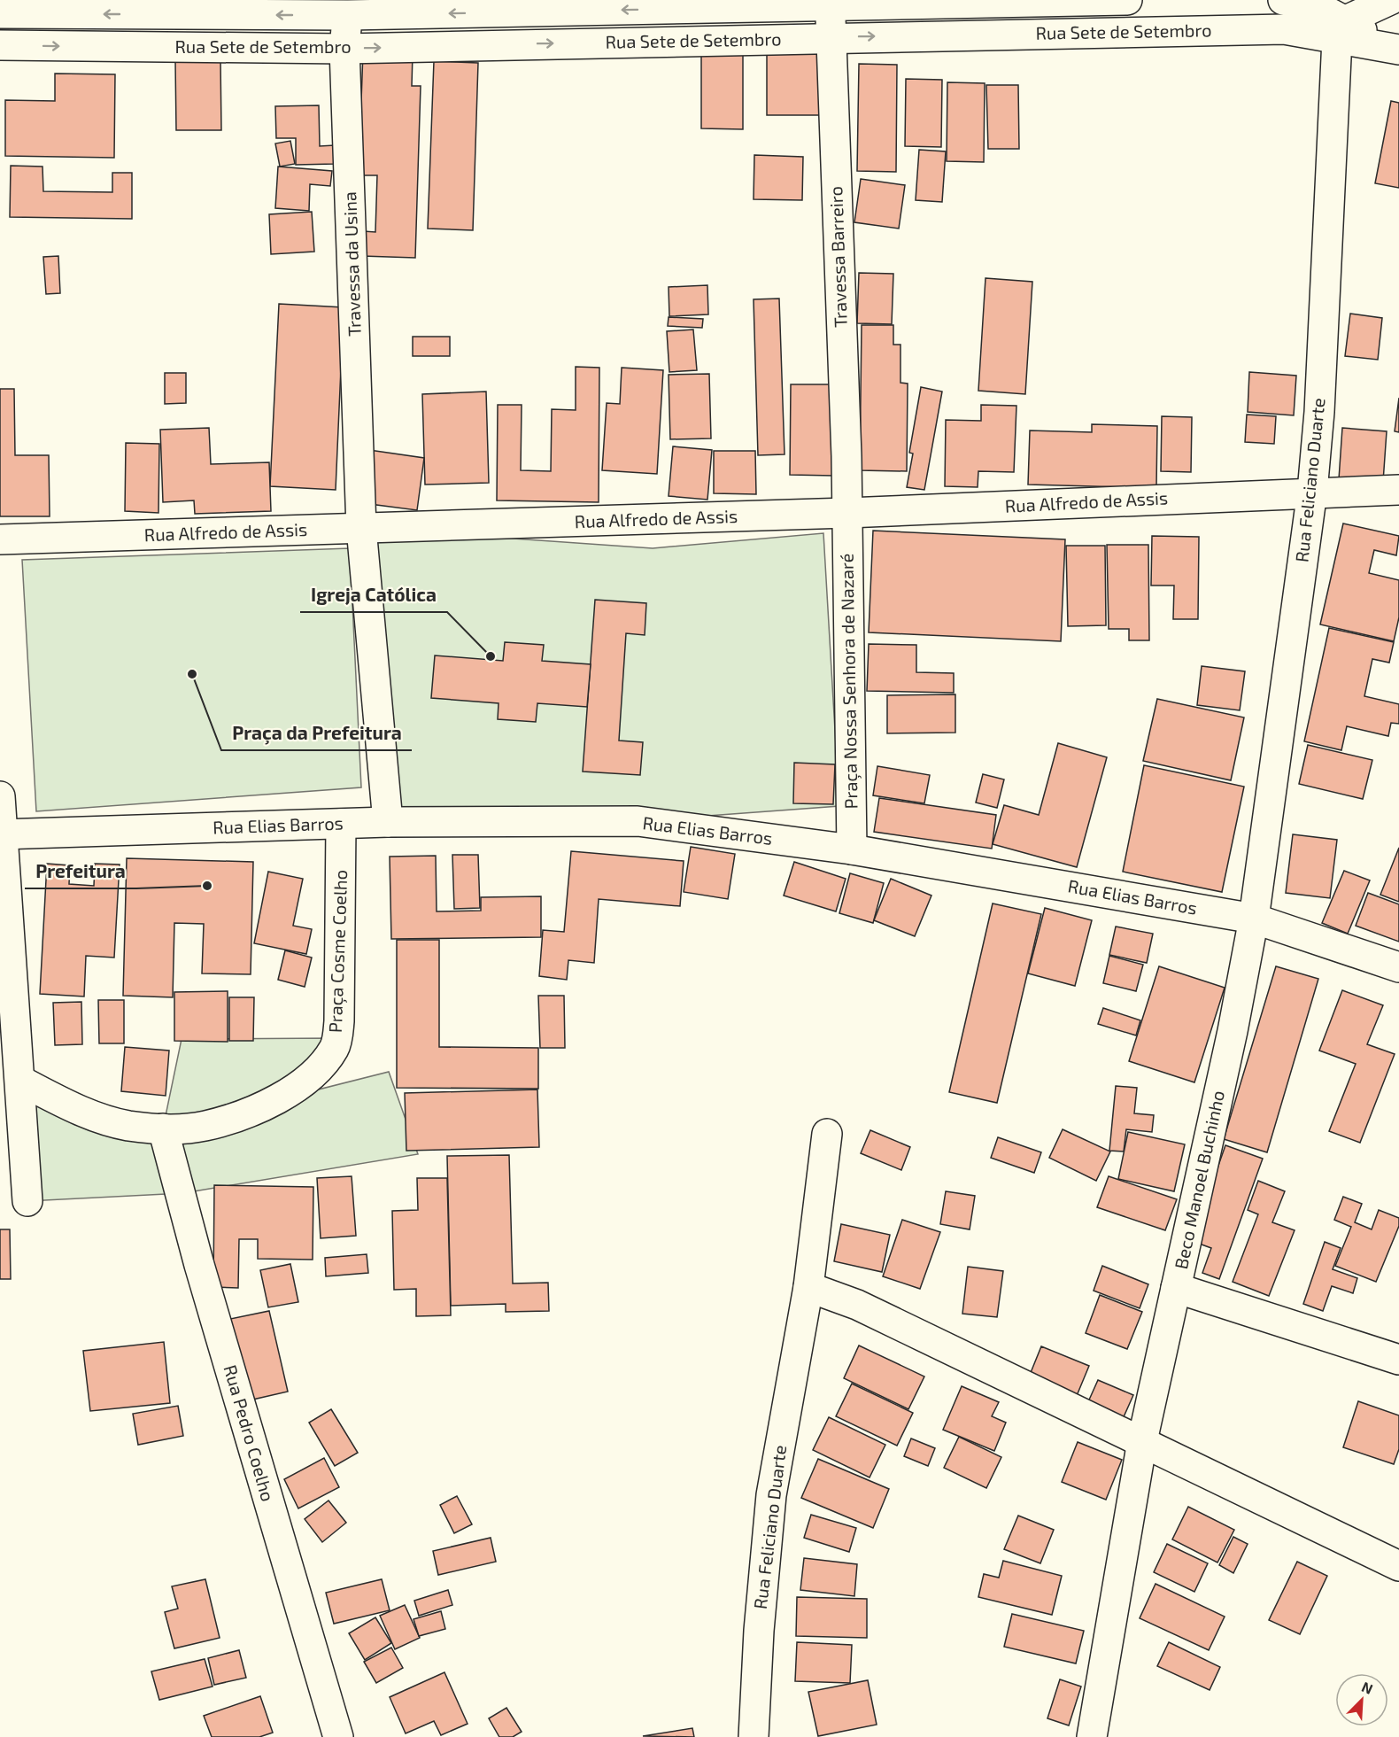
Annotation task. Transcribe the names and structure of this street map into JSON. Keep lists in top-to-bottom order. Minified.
{"streets":{"street":["Rua Sete de Setembro","Travessa Barreiro","Travessa da Usina","Rua Feliciano Duarte","Rua Alfredo de Assis","Praça Nossa Senhora de Nazaré","Rua Elias Barros","Praça Cosme Coelho","Beco Manoel Buchinho","Rua Pedro Coelho"]},"crossings":[["Rua Sete de Setembro","Travessa Barreiro"],["Rua Sete de Setembro","Travessa da Usina"],["Rua Sete de Setembro","Rua Feliciano Duarte"],["Travessa Barreiro","Rua Alfredo de Assis"],["Travessa Barreiro","Praça Nossa Senhora de Nazaré"],["Travessa da Usina","Rua Alfredo de Assis"],["Rua Feliciano Duarte","Rua Alfredo de Assis"],["Rua Feliciano Duarte","Rua Elias Barros"],["Rua Feliciano Duarte","Beco Manoel Buchinho"],["Rua Alfredo de Assis","Praça Nossa Senhora de Nazaré"],["Praça Nossa Senhora de Nazaré","Rua Elias Barros"],["Rua Elias Barros","Praça Cosme Coelho"],["Rua Elias Barros","Beco Manoel Buchinho"],["Praça Cosme Coelho","Rua Pedro Coelho"]],"places":["Igreja Católica","Praça da Prefeitura","Prefeitura"],"north":"top right"}
